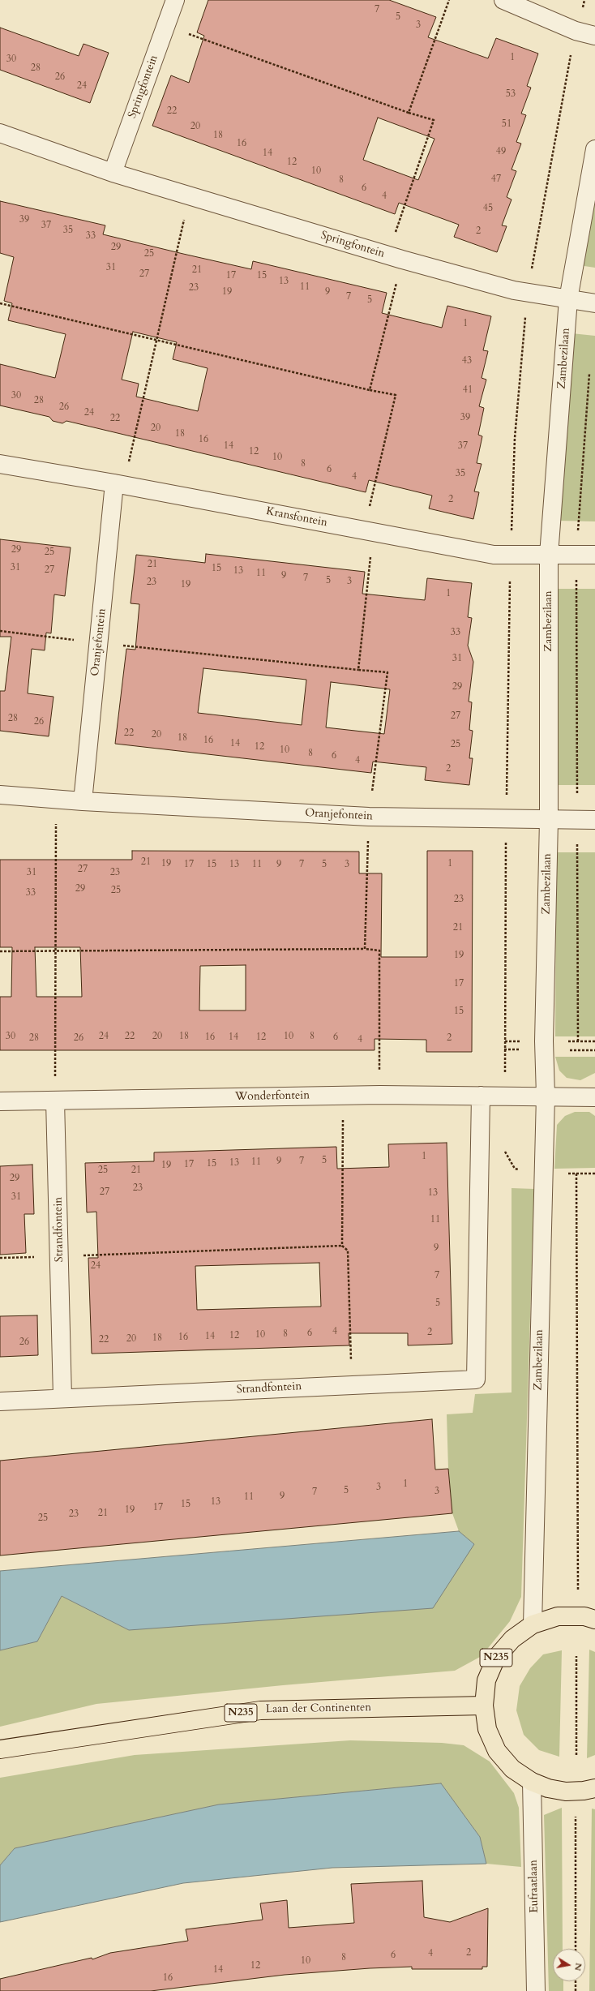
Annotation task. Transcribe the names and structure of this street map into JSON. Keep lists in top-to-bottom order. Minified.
{"streets":{"main road":["N235","Laan der Continenten"],"street":["Springfontein","Zambezilaan","Kransfontein","Oranjefontein","Wonderfontein","Strandfontein","Eufraatlaan"]},"crossings":[["Springfontein","Zambezilaan"],["Zambezilaan","Kransfontein"],["Zambezilaan","Oranjefontein"],["Zambezilaan","Wonderfontein"],["Zambezilaan","N235"],["Kransfontein","Oranjefontein"],["Wonderfontein","Strandfontein"],["N235","Laan der Continenten"],["N235","Eufraatlaan"]],"house_numbers":["7","5","3","1","30","28","26","24","53","22","51","20","18","16","49","14","12","10","47","8","6","4","45","39","37","35","2","33","29","25","31","21","27","17","15","13","11","23","19","9","7","5","1","43","41","30","28","26","24","39","22","20","18","16","14","37","12","10","8","6","35","4","2","29","25","21","31","15","27","13","11","9","7","5","3","23","19","1","33","31","29","27","28","26","22","20","18","16","14","25","12","10","8","6","4","2","21","19","1","17","15","13","11","9","7","5","3","27","31","23","29","25","33","23","21","19","17","15","30","24","22","20","18","10","8","16","14","12","6","28","26","2","4","1","5","9","7","11","13","15","17","19","25","21","29","23","27","13","31","11","9","24","7","5","4","2","6","8","10","12","14","16","18","20","22","26","1","3","5","3","7","9","11","13","15","17","19","21","23","25","2","4","6","8","10","12","14","16"],"north":"right"}
